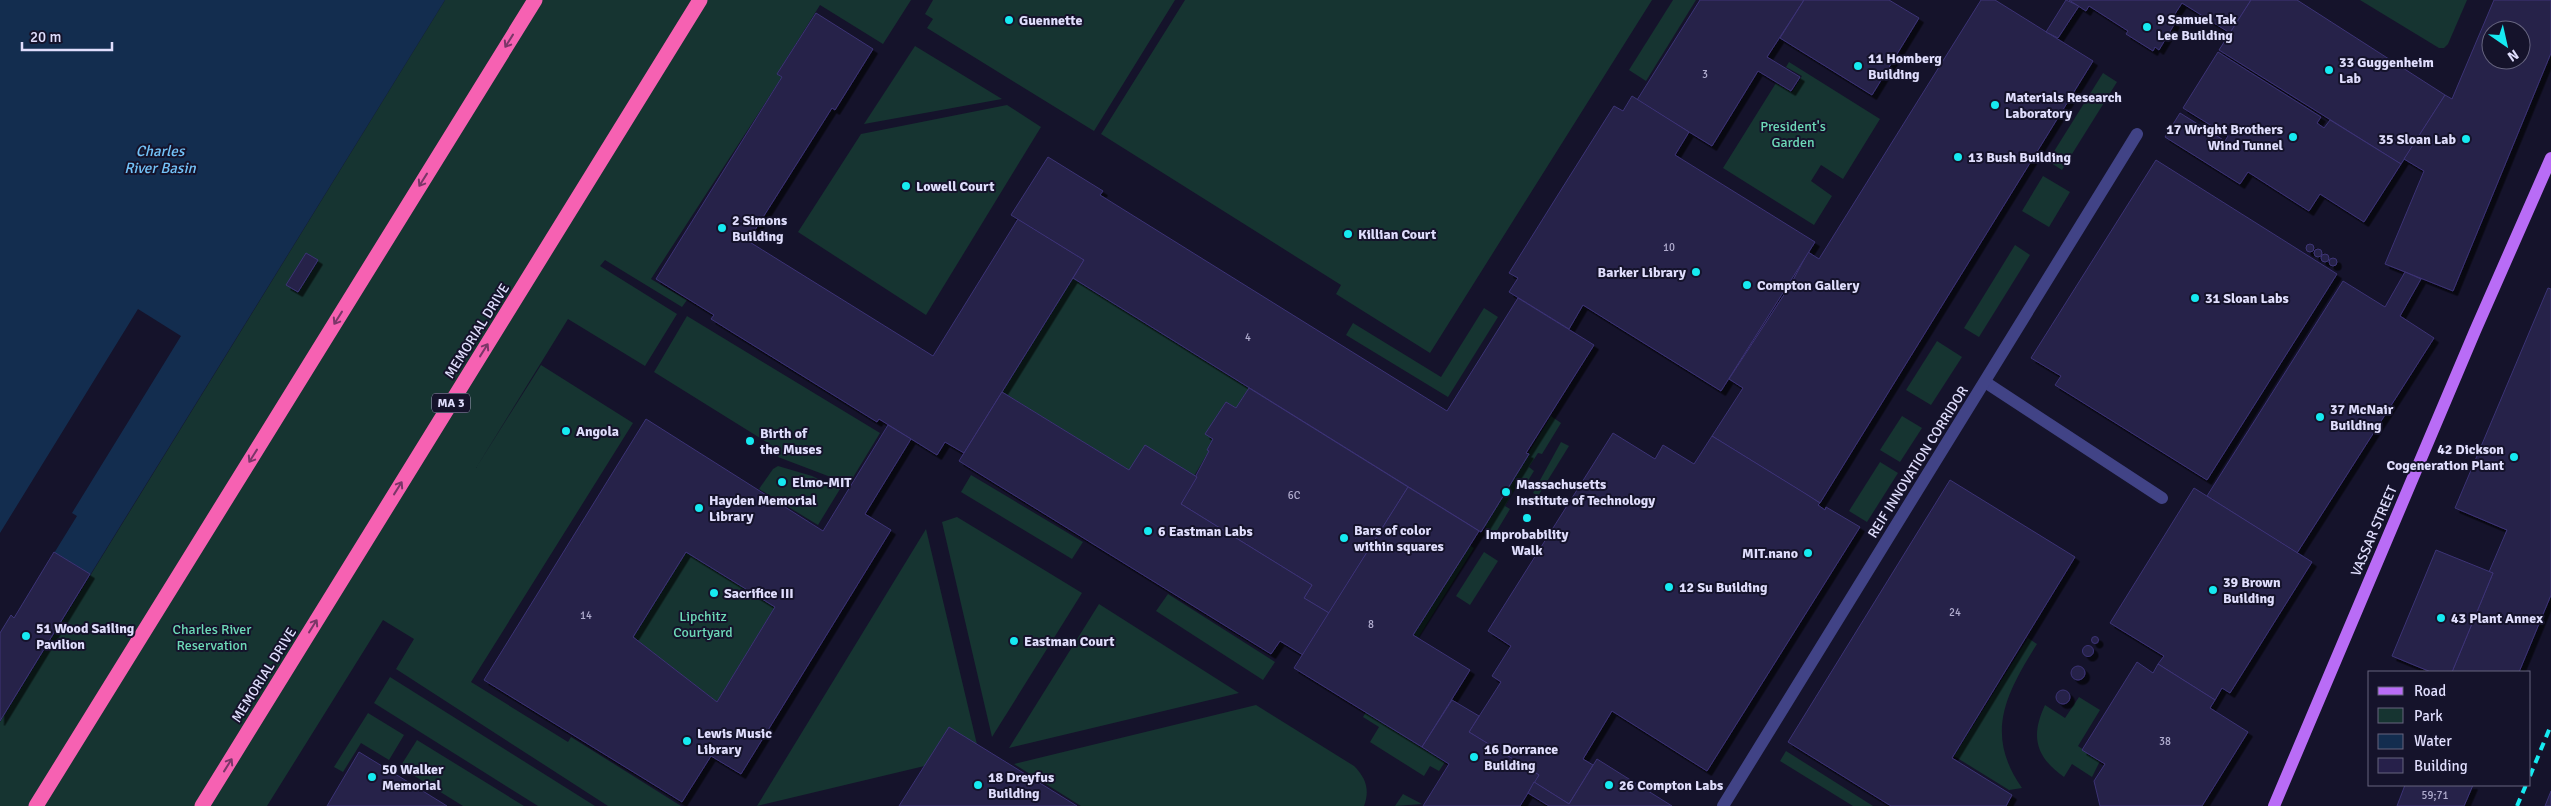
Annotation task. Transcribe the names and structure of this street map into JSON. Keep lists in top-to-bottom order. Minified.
{"streets":{"highway":["MEMORIAL DRIVE","MA 3"],"main road":["VASSAR STREET"],"street":["REIF INNOVATION CORRIDOR"]},"one_way":["MEMORIAL DRIVE"],"water":["Charles River Basin"],"parks":["President's Garden","Lipchitz Courtyard","Charles River Reservation"],"places":["Guennette","9 Samuel Tak Lee Building","11 Homberg Building","33 Guggenheim Lab","Materials Research Laboratory","17 Wright Brothers Wind Tunnel","35 Sloan Lab","13 Bush Building","Lowell Court","2 Simons Building","Killian Court","Barker Library","Compton Gallery","31 Sloan Labs","37 McNair Building","Angola","Birth of the Muses","42 Dickson Cogeneration Plant","Elmo-MIT","Massachusetts Institute of Technology","Hayden Memorial Library","Improbability Walk","6 Eastman Labs","Bars of color within squares","MIT.nano","12 Su Building","39 Brown Building","Sacrifice III","43 Plant Annex","51 Wood Sailing Pavilion","Eastman Court","Lewis Music Library","16 Dorrance Building","50 Walker Memorial","18 Dreyfus Building","26 Compton Labs"],"house_numbers":["3","10","4","6C","24","14","8","38","59;71"],"legend":["Road","Park","Water","Building"],"scale_bar":"20 m","north":"bottom right"}
